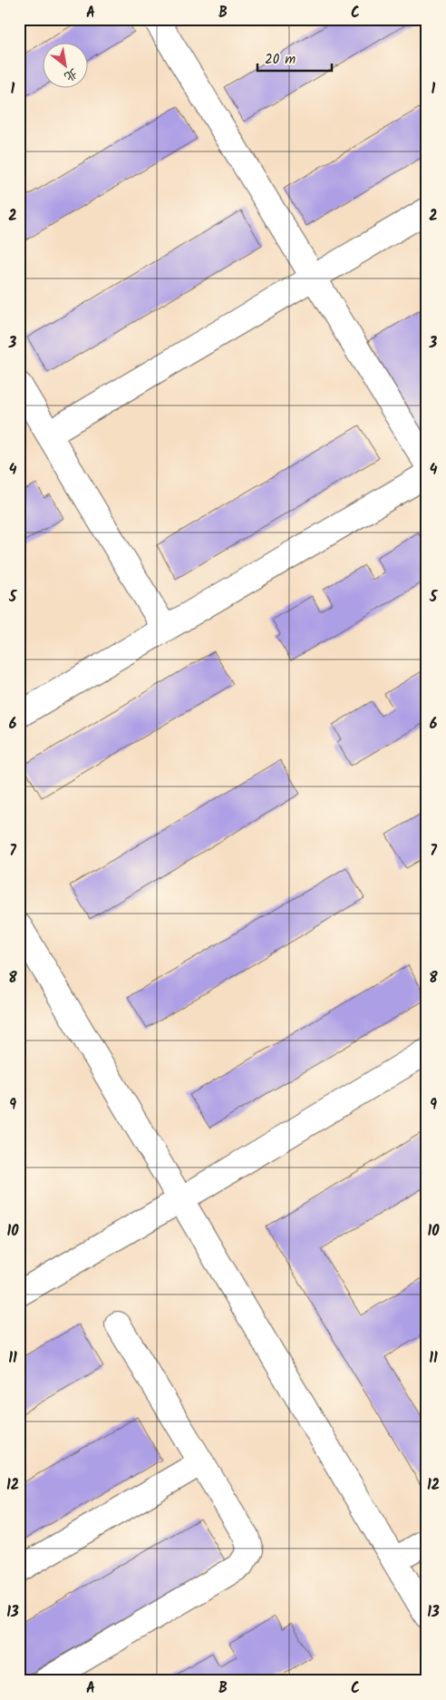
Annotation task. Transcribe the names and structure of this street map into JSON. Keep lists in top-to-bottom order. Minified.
{"scale_bar":"20 m","north":"bottom right","grid":{"columns":["A","B","C"],"rows":["1","2","3","4","5","6","7","8","9","10","11","12","13"]}}
